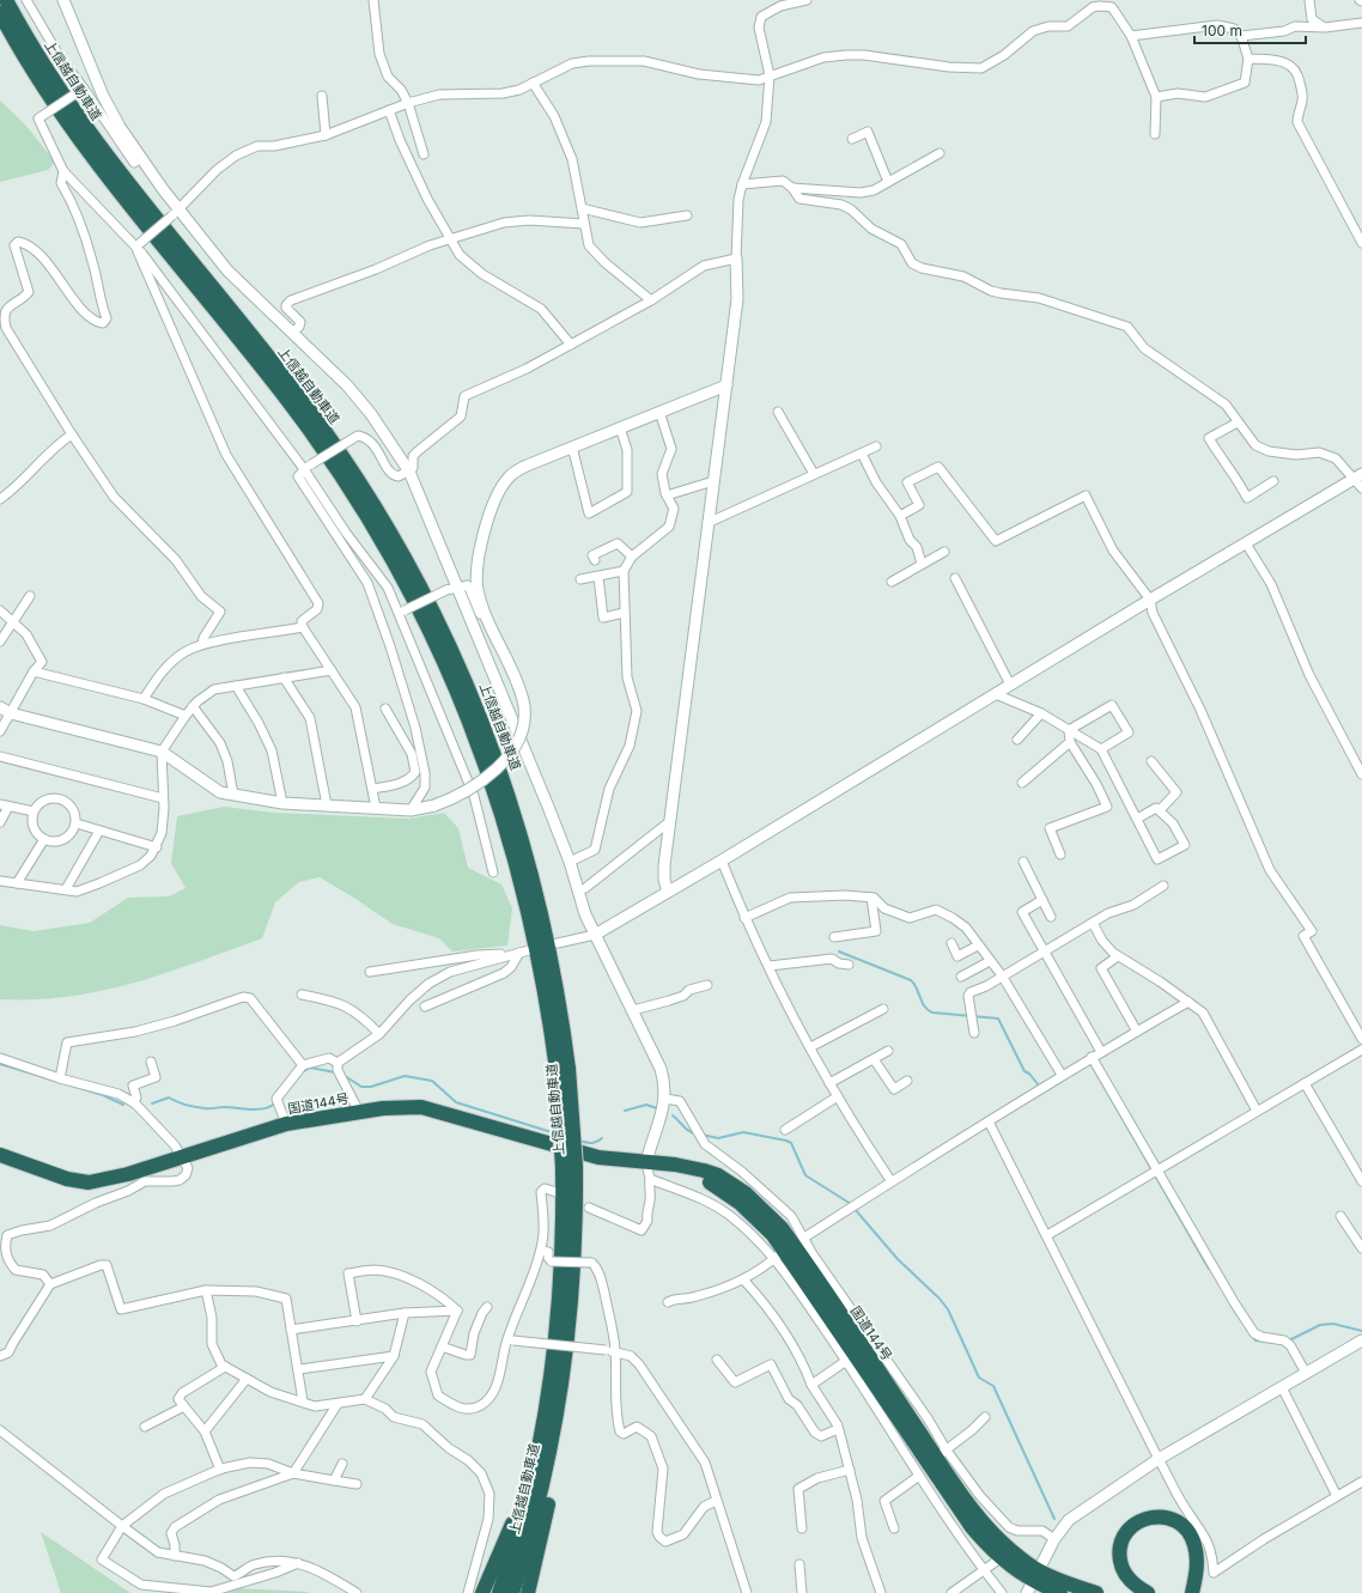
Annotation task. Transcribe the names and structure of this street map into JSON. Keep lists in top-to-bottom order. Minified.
{"streets":{"highway":["上信越自動車道","国道144号"]},"scale_bar":"100 m"}
